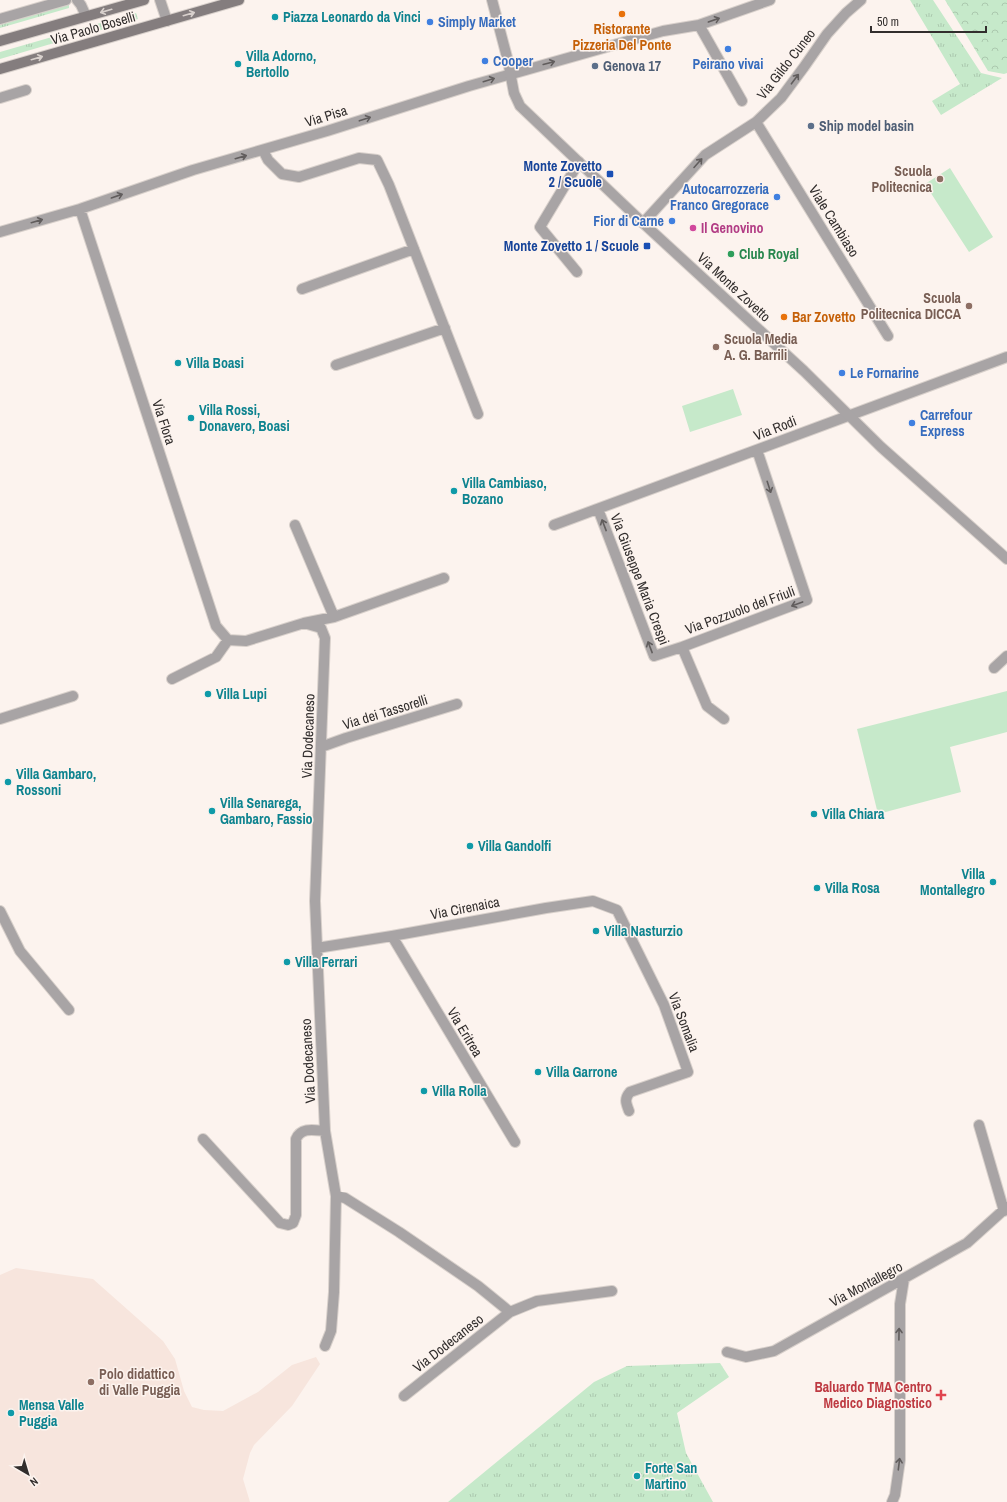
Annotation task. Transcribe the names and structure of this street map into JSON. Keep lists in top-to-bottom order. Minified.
{"streets":{"main road":["Via Paolo Boselli"],"street":["Via Gildo Cuneo","Via Pisa","Viale Cambiaso","Via Monte Zovetto","Via Flora","Via Rodi","Via Giuseppe Maria Crespi","Via Pozzuolo del Friuli","Via dei Tassorelli","Via Dodecaneso","Via Cirenaica","Via Somalia","Via Eritrea","Via Montallegro"]},"crossings":[["Via Gildo Cuneo","Viale Cambiaso"],["Via Gildo Cuneo","Via Monte Zovetto"],["Via Pisa","Via Monte Zovetto"],["Via Pisa","Via Flora"],["Via Monte Zovetto","Via Rodi"],["Via Rodi","Via Giuseppe Maria Crespi"],["Via Rodi","Via Pozzuolo del Friuli"],["Via Giuseppe Maria Crespi","Via Pozzuolo del Friuli"],["Via dei Tassorelli","Via Dodecaneso"],["Via Dodecaneso","Via Cirenaica"],["Via Cirenaica","Via Somalia"],["Via Cirenaica","Via Eritrea"]],"one_way":["Via Gildo Cuneo","Via Pisa","Via Giuseppe Maria Crespi"],"places":{"other":["Ristorante Pizzeria Del Ponte","Piazza Leonardo da Vinci","Simply Market","Peirano vivai","Cooper","Villa Adorno, Bertollo","Genova 17","Ship model basin","Scuola Politecnica","Autocarrozzeria Franco Gregorace","Fior di Carne","Il Genovino","Club Royal","Scuola Politecnica DICCA","Bar Zovetto","Scuola Media A. G. Barrili","Villa Boasi","Le Fornarine","Villa Rossi, Donavero, Boasi","Carrefour Express","Villa Cambiaso, Bozano","Villa Lupi","Villa Gambaro, Rossoni","Villa Senarega, Gambaro, Fassio","Villa Chiara","Villa Gandolfi","Villa Montallegro","Villa Rosa","Villa Nasturzio","Villa Ferrari","Villa Garrone","Villa Rolla","Polo didattico di Valle Puggia","Mensa Valle Puggia","Forte San Martino"],"transit":["Monte Zovetto 2 / Scuole","Monte Zovetto 1 / Scuole"],"health":["Baluardo TMA Centro Medico Diagnostico"]},"scale_bar":"50 m","north":"bottom right"}
